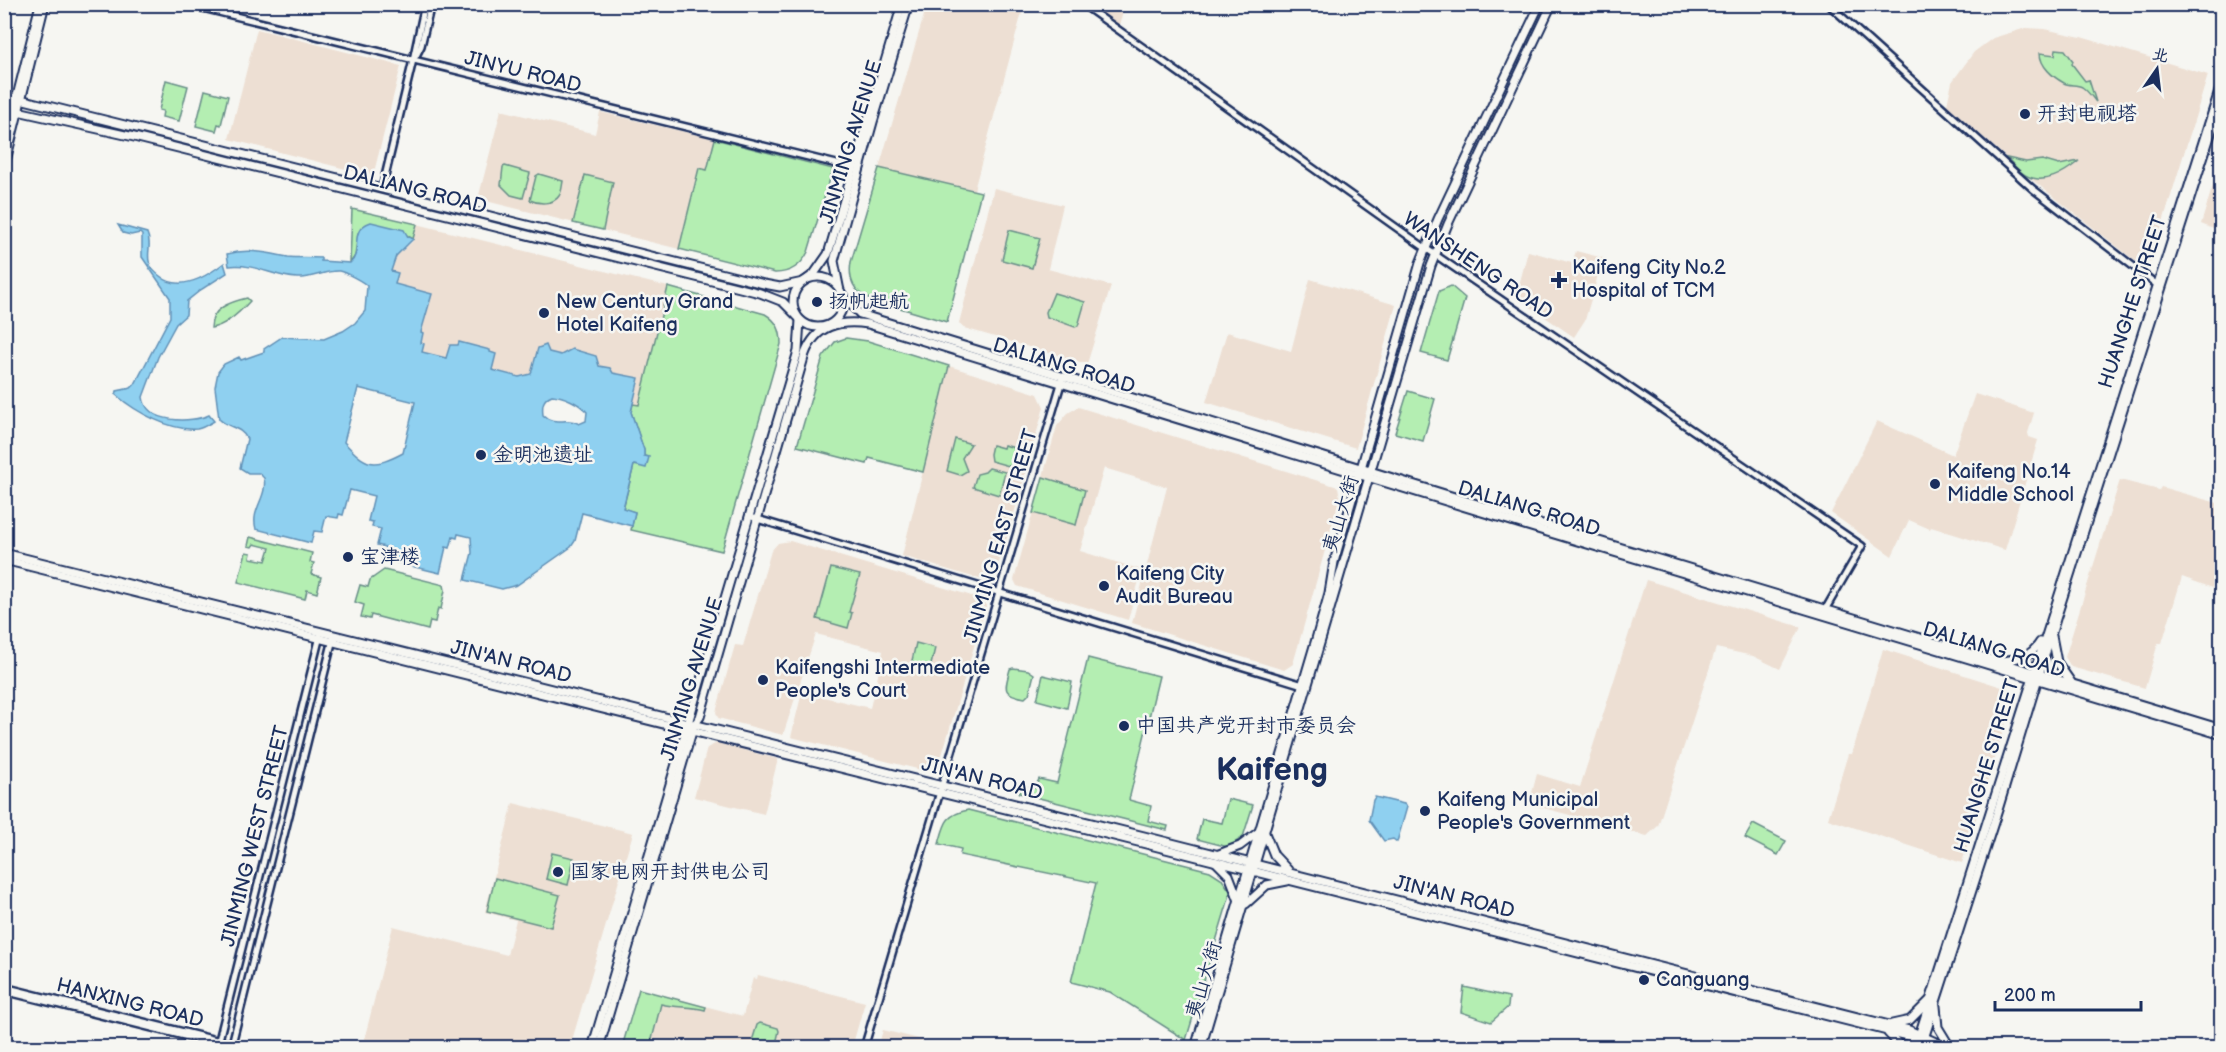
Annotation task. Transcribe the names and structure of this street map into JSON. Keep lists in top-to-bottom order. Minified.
{"streets":{"main road":["JINMING AVENUE","DALIANG ROAD","HUANGHE STREET","夷山大街","JIN'AN ROAD"],"street":["JINYU ROAD","WANSHENG ROAD","JINMING EAST STREET","JINMING WEST STREET","HANXING ROAD"]},"crossings":[["JINYU ROAD","JINMING AVENUE"],["JINMING AVENUE","DALIANG ROAD"],["JINMING AVENUE","JIN'AN ROAD"],["DALIANG ROAD","WANSHENG ROAD"],["DALIANG ROAD","HUANGHE STREET"],["DALIANG ROAD","夷山大街"],["DALIANG ROAD","JINMING EAST STREET"],["WANSHENG ROAD","夷山大街"],["HUANGHE STREET","JIN'AN ROAD"],["夷山大街","JIN'AN ROAD"],["JINMING EAST STREET","JIN'AN ROAD"],["JIN'AN ROAD","JINMING WEST STREET"],["JINMING WEST STREET","HANXING ROAD"]],"districts":["Kaifeng"],"places":{"other":["开封电视塔","扬帆起航","New Century Grand Hotel Kaifeng","金明池遗址","Kaifeng No.14 Middle School","宝津楼","Kaifeng City Audit Bureau","Kaifengshi Intermediate People's Court","中国共产党开封市委员会","Kaifeng Municipal People's Government","国家电网开封供电公司","Canguang"],"health":["Kaifeng City No.2 Hospital of TCM"]},"scale_bar":"200 m","north":"top"}
